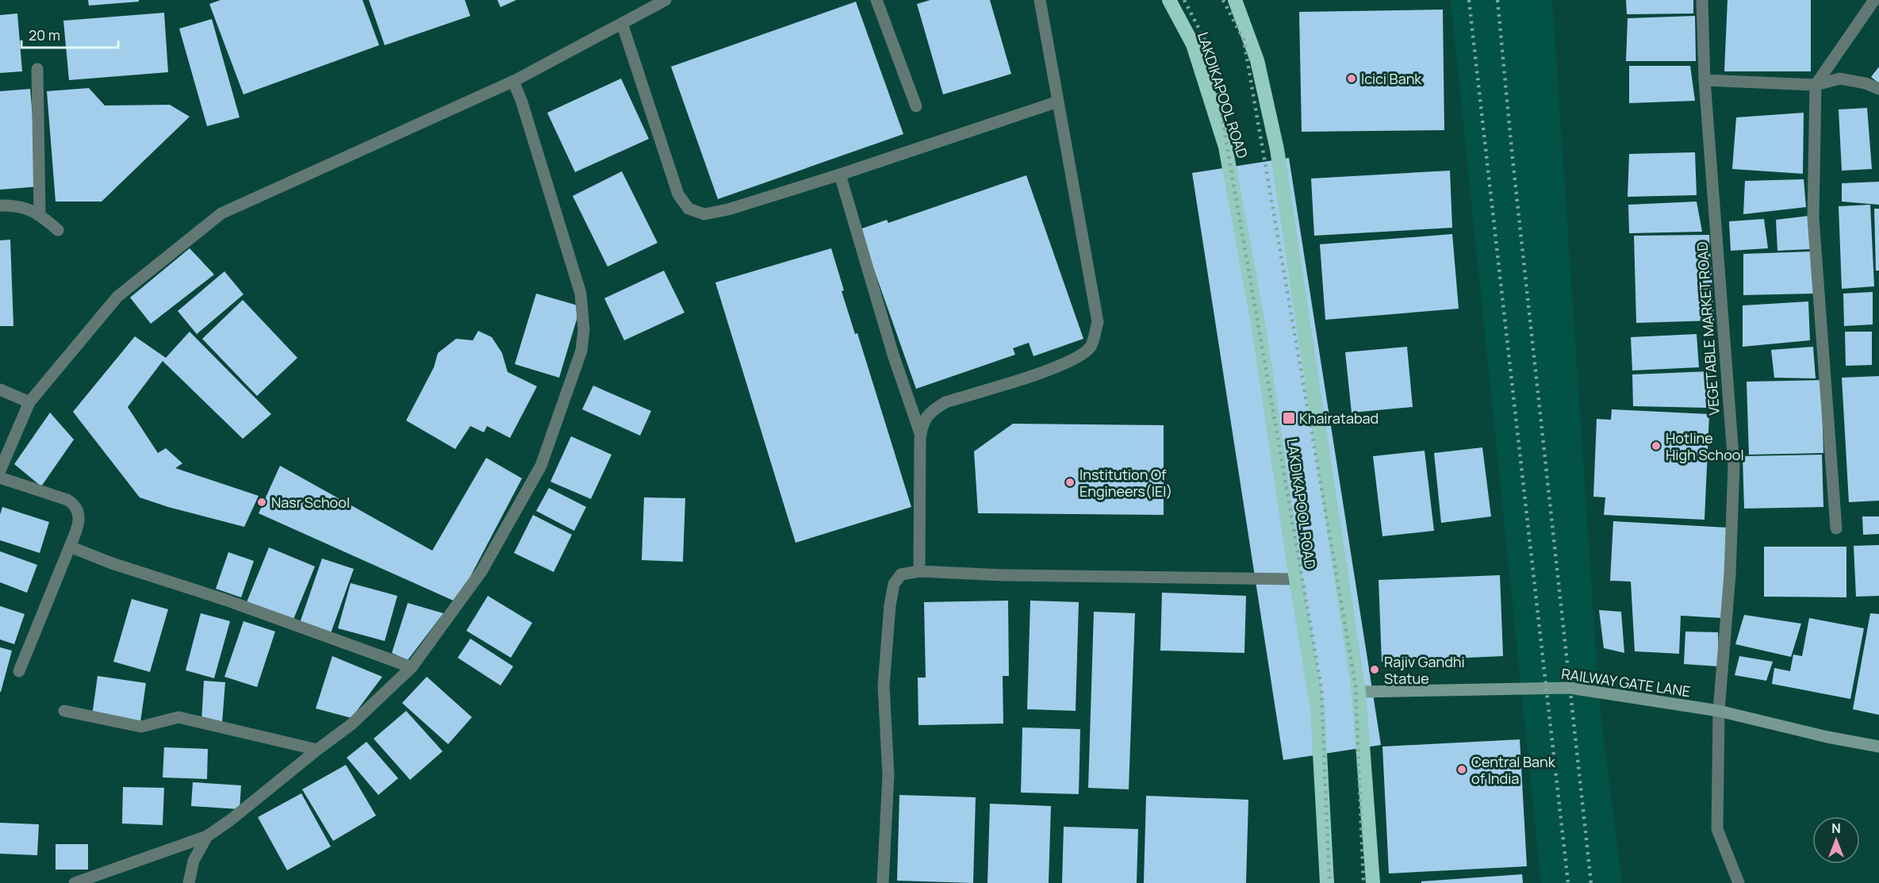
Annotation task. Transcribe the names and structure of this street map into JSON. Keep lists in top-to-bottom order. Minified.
{"streets":{"highway":["LAKDIKAPOOL ROAD"],"street":["VEGETABLE MARKET ROAD","RAILWAY GATE LANE"]},"crossings":[["LAKDIKAPOOL ROAD","RAILWAY GATE LANE"],["VEGETABLE MARKET ROAD","RAILWAY GATE LANE"]],"places":{"other":["Icici Bank","Hotline High School","Institution Of Engineers(IEI)","Nasr School","Rajiv Gandhi Statue","Central Bank of India"],"transit":["Khairatabad"]},"scale_bar":"20 m","north":"top"}
